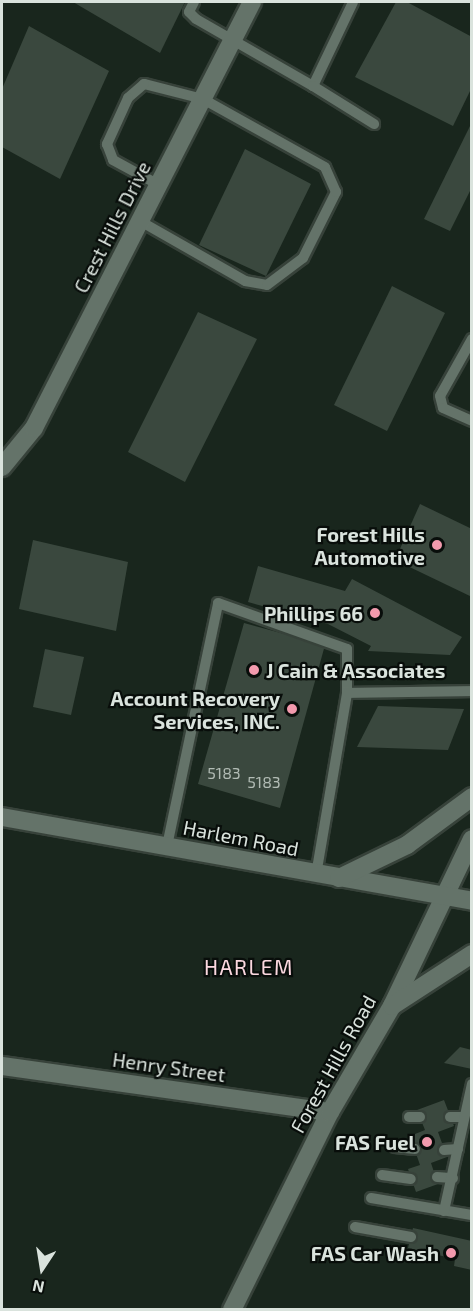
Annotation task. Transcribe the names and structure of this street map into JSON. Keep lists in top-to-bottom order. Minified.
{"streets":{"street":["Crest Hills Drive","Harlem Road","Forest Hills Road","Henry Street"]},"crossings":[["Harlem Road","Forest Hills Road"],["Forest Hills Road","Henry Street"]],"districts":["HARLEM"],"places":["Forest Hills Automotive","Phillips 66","J Cain & Associates","Account Recovery Services, INC.","FAS Fuel","FAS Car Wash"],"house_numbers":["5183","5183"],"north":"bottom"}
